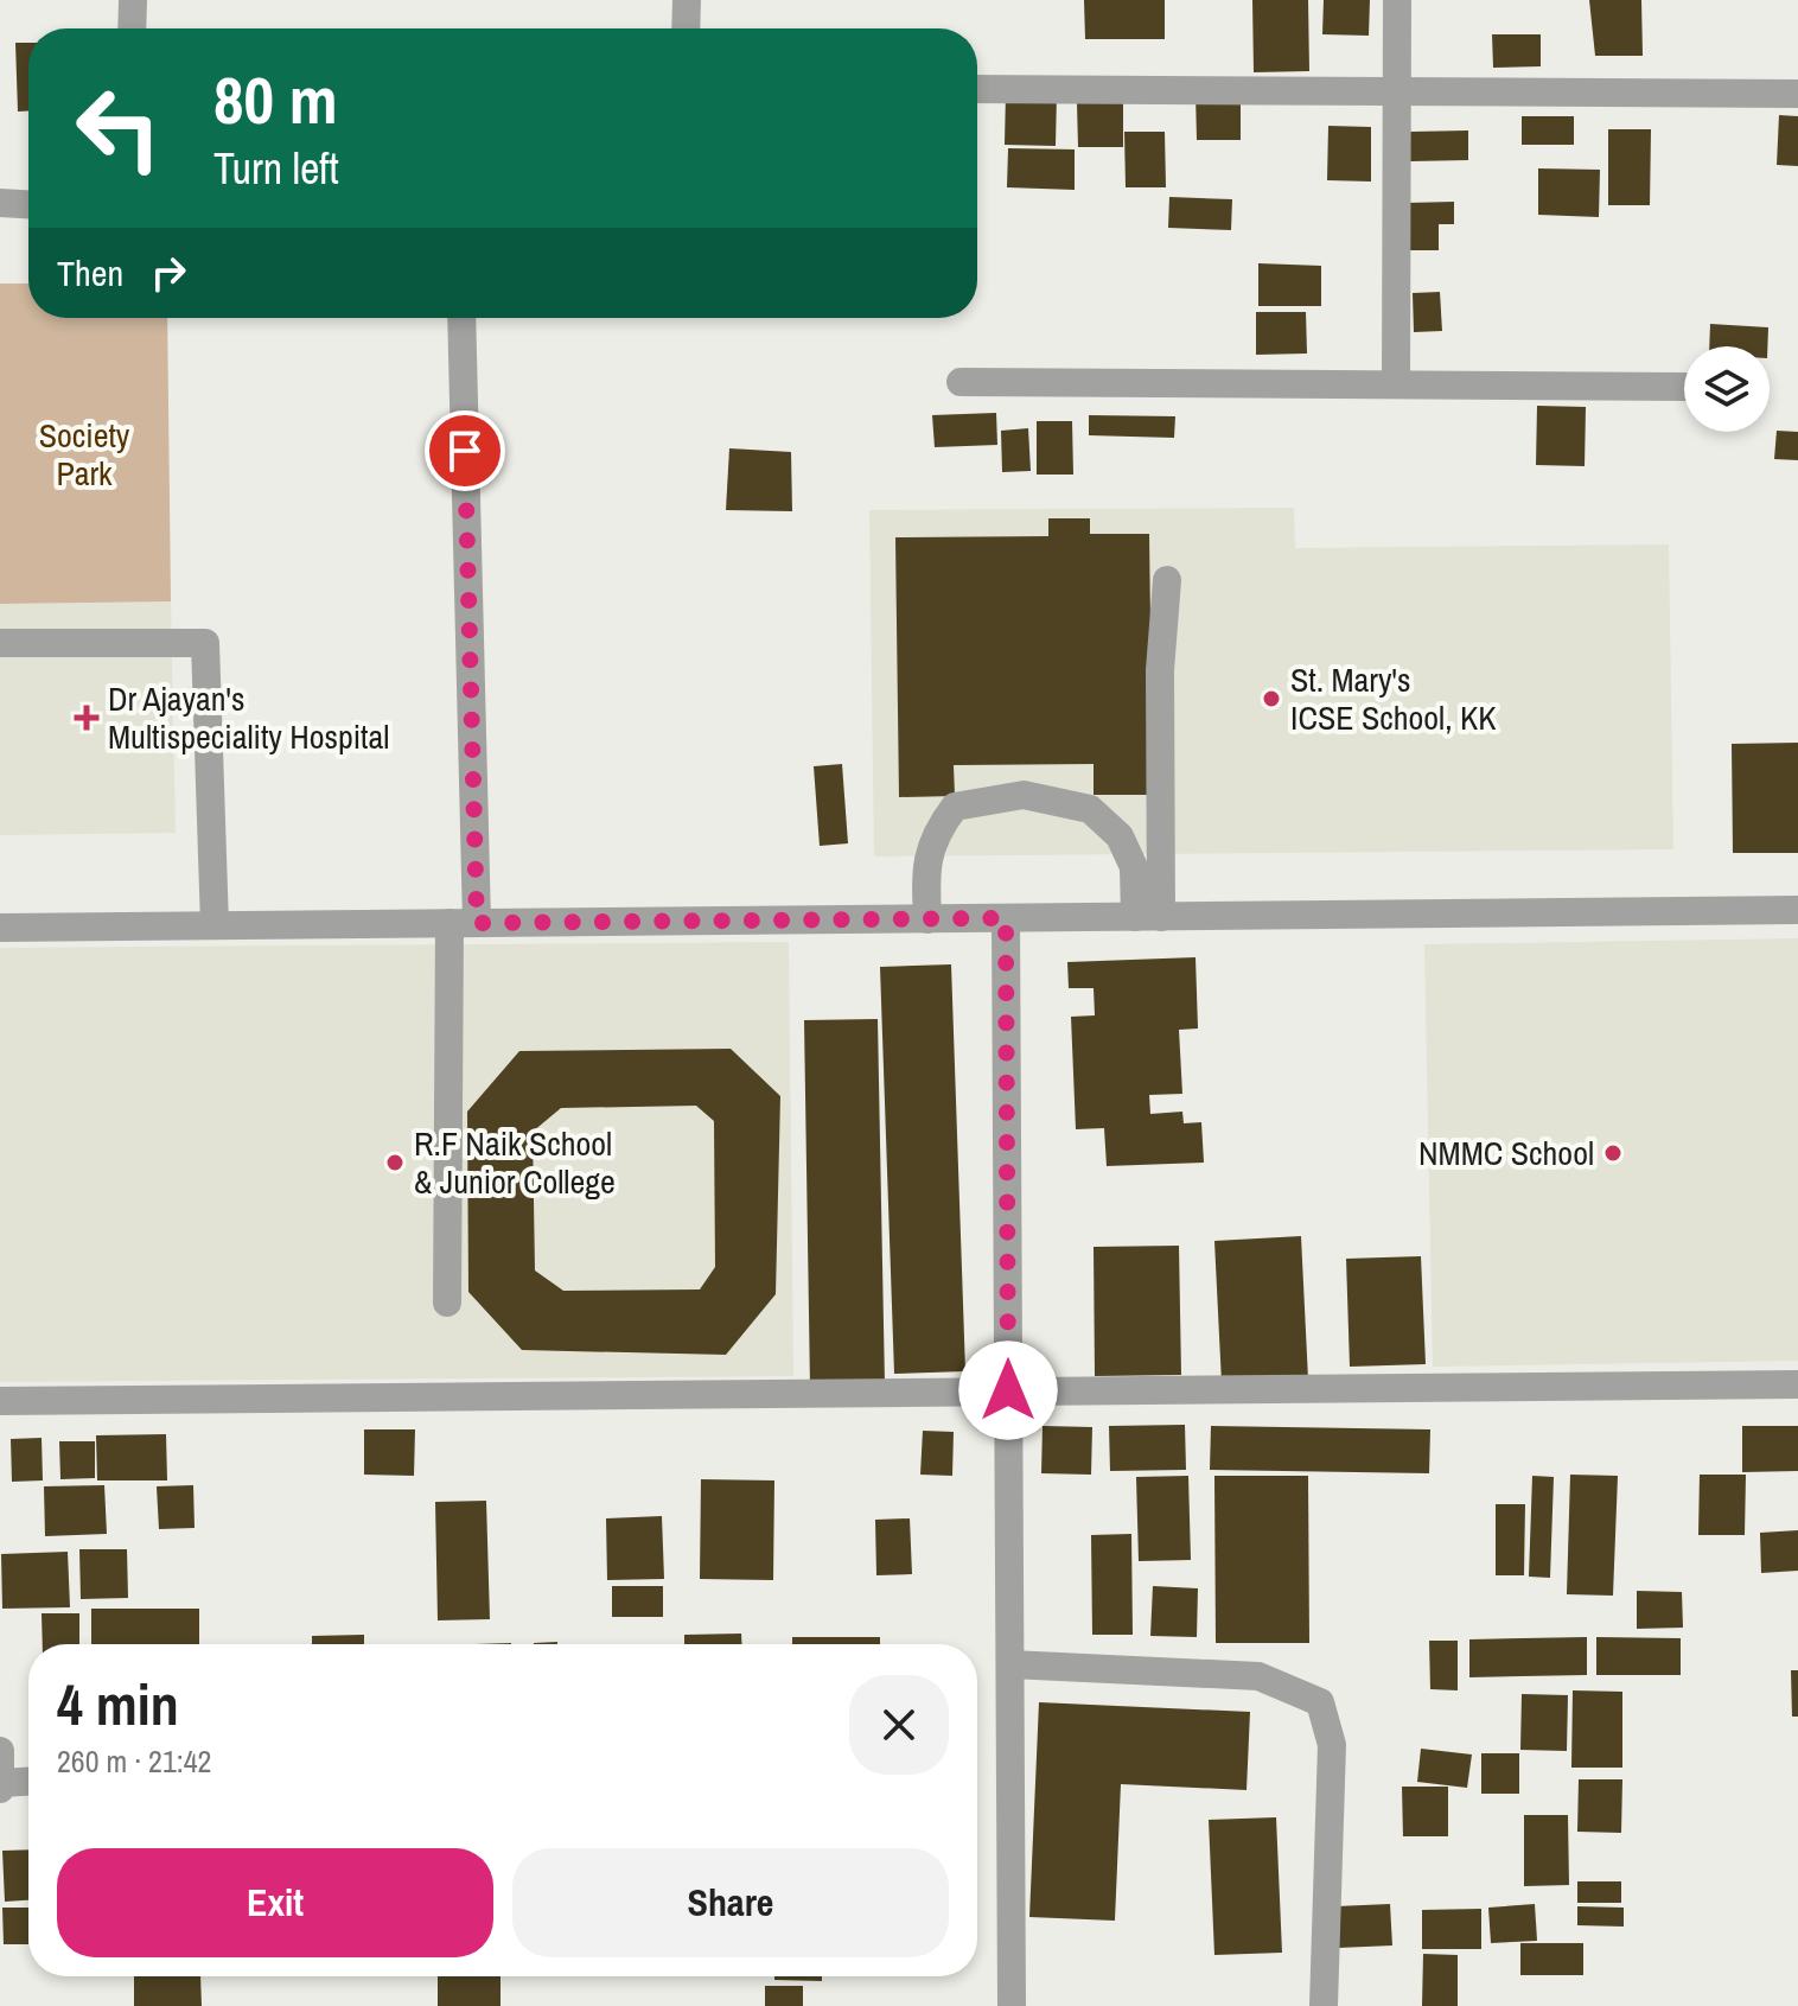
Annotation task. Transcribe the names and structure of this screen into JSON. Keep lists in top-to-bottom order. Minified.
{"parks":["Society Park"],"places":{"other":["St. Mary's ICSE School, KK","NMMC School","R.F Naik School & Junior College"],"health":["Dr Ajayan's Multispeciality Hospital"]},"page":{"turn":["80 m","Turn left"],"then":"Then","heading":["4 min","260 m · 21:42"],"buttons":["Exit","Share"]}}
